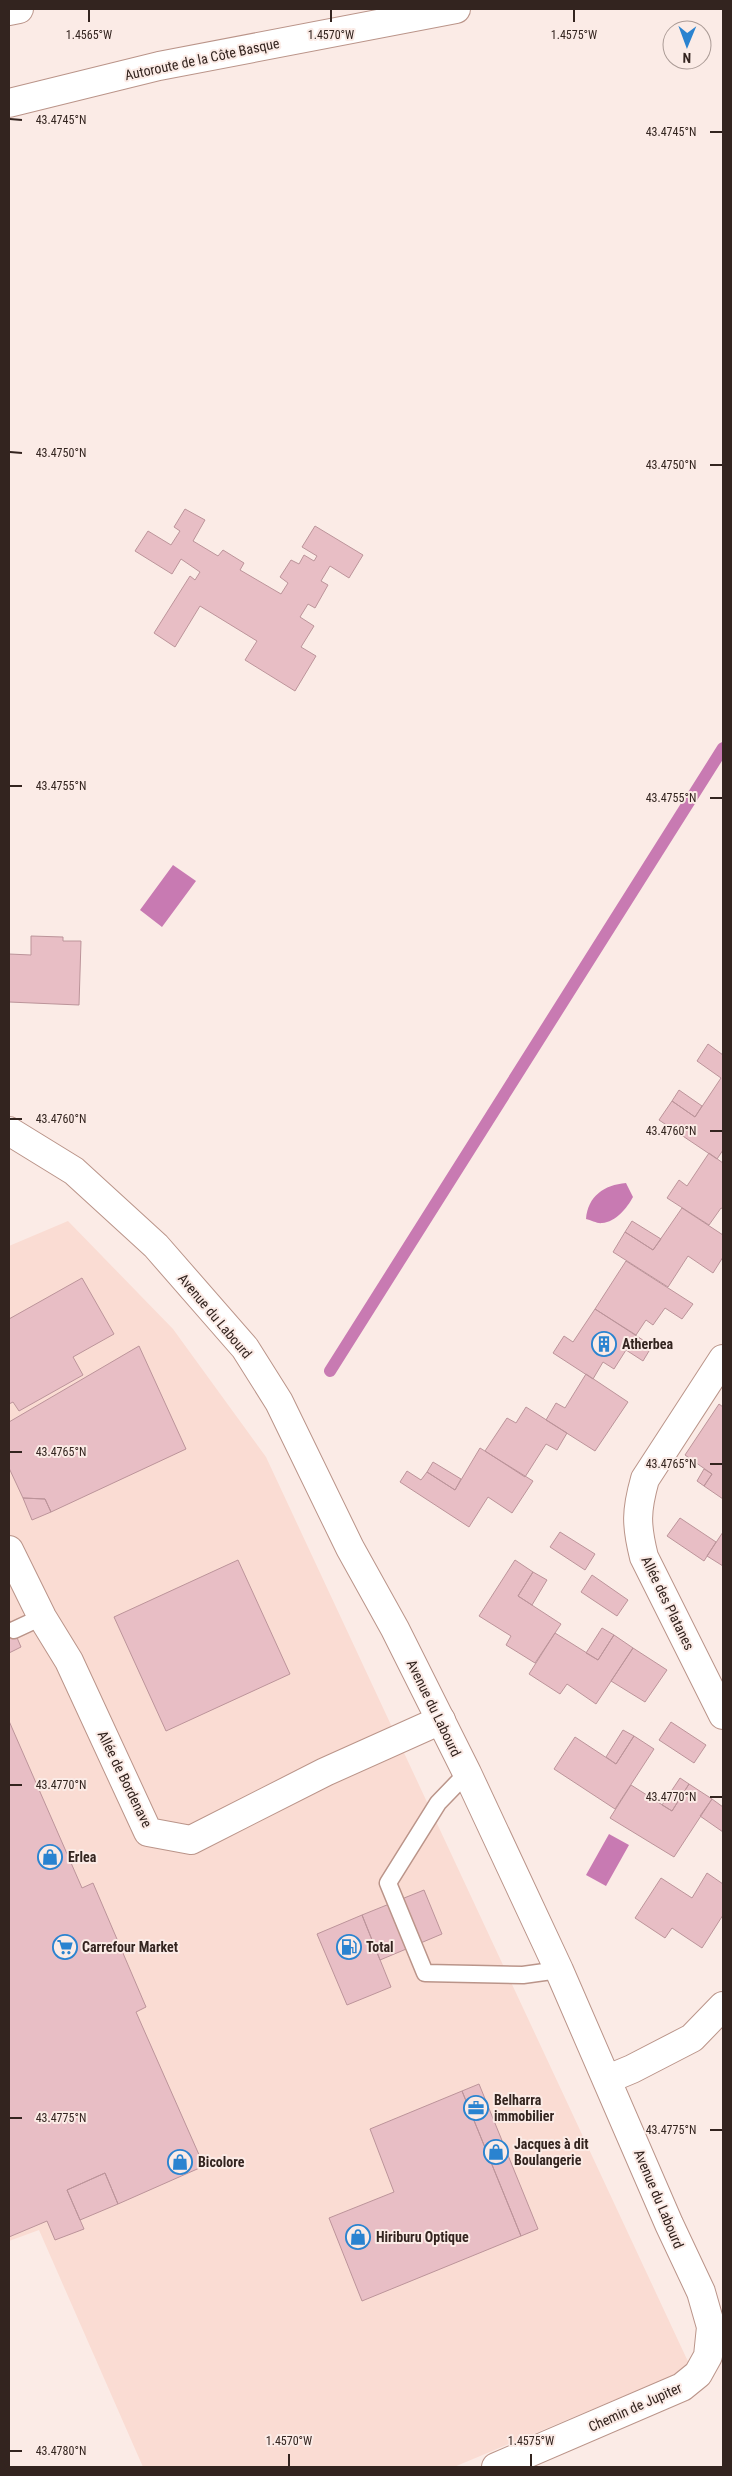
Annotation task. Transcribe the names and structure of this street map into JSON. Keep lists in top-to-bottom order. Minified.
{"streets":{"main road":["Autoroute de la Côte Basque","Avenue du Labourd","Allée des Platanes","Allée de Bordenave","Chemin de Jupiter"]},"crossings":[["Avenue du Labourd","Allée de Bordenave"],["Avenue du Labourd","Chemin de Jupiter"]],"places":{"building":["Atherbea"],"shop":["Erlea","Jacques à dit Boulangerie","Bicolore","Hiriburu Optique"],"supermarket":["Carrefour Market"],"fuel station":["Total"],"office":["Belharra immobilier"]},"north":"bottom","coordinates":["1.4565°W","1.4570°W","1.4575°W","43.4745°N","43.4750°N","43.4755°N","43.4760°N","43.4765°N","43.4770°N","43.4775°N","43.4780°N"]}
